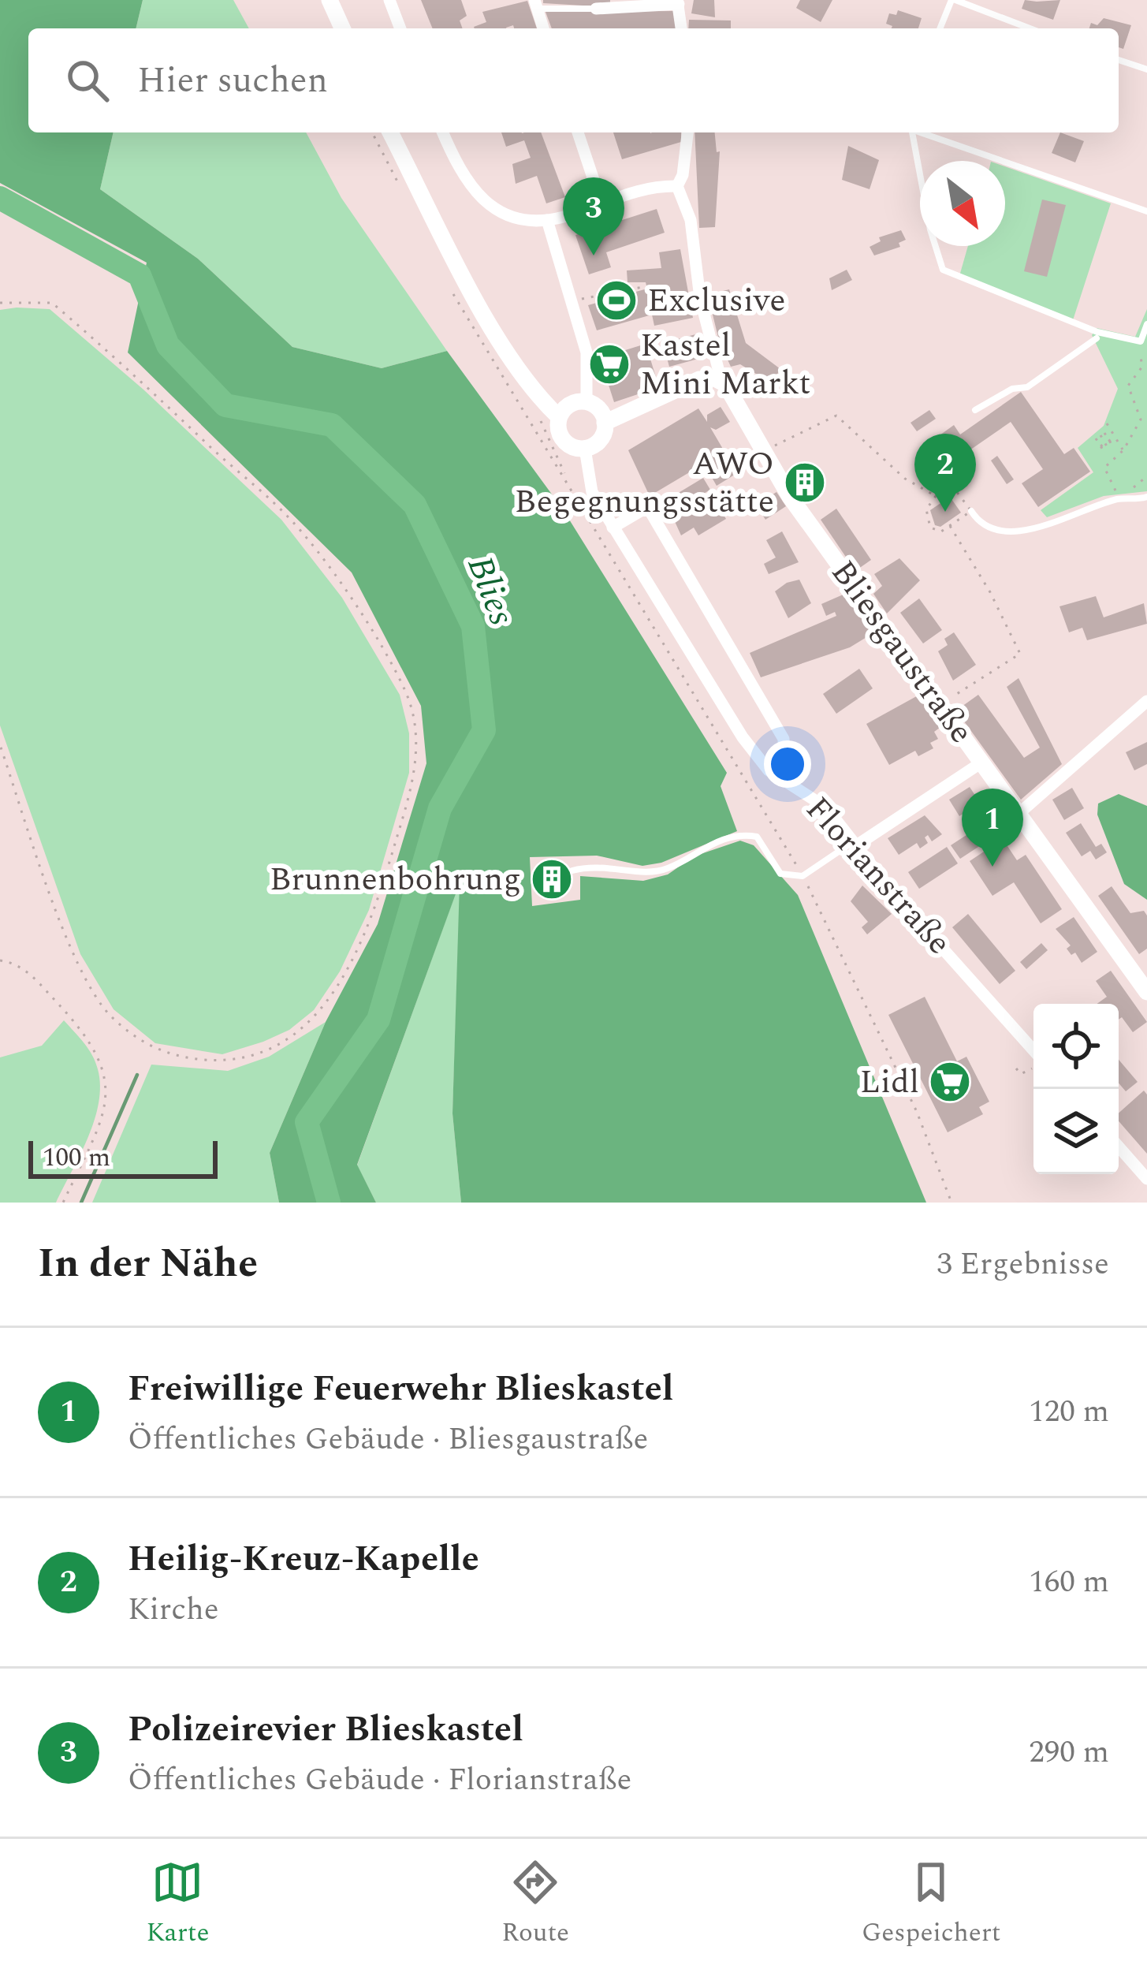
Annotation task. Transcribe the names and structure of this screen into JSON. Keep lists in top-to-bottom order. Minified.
{"streets":{"main road":["Bliesgaustraße"],"street":["Florianstraße"]},"water":["Blies"],"places":{"sports":["Exclusive"],"supermarket":["Kastel Mini Markt","Lidl"],"building":["AWO Begegnungsstätte","Brunnenbohrung"]},"scale_bar":"100 m","north":"bottom right","page":{"search":"Hier suchen","pins":["3","2","1"],"scale":"100 m","heading":["In der Nähe","3 Ergebnisse"],"list":[{"mark":"1","name":"Freiwillige Feuerwehr Blieskastel","note":"Öffentliches Gebäude · Bliesgaustraße","value":"120 m"},{"mark":"2","name":"Heilig-Kreuz-Kapelle","note":"Kirche","value":"160 m"},{"mark":"3","name":"Polizeirevier Blieskastel","note":"Öffentliches Gebäude · Florianstraße","value":"290 m"}],"nav":["Karte","Route","Gespeichert"]}}
